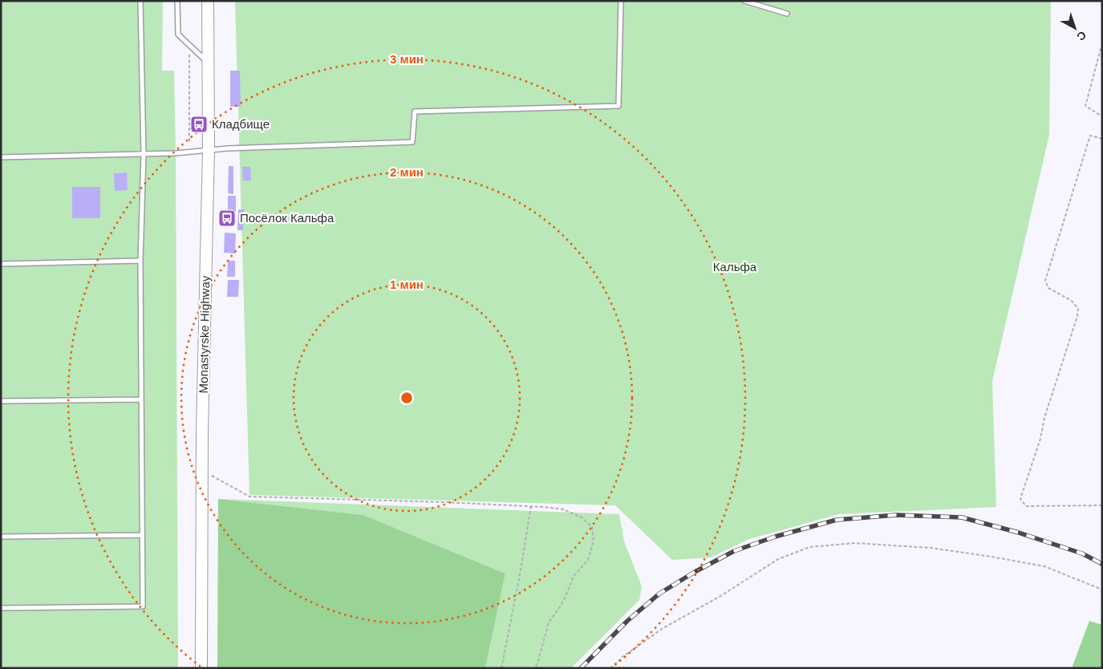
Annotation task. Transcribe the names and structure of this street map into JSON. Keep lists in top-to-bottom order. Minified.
{"streets":{"main road":["Monastyrske Highway"]},"parks":["Кальфа"],"places":{"bus stop":["Кладбище","Посёлок Кальфа"]},"north":"bottom right","rings":["3 мин","2 мин","1 мин"]}
